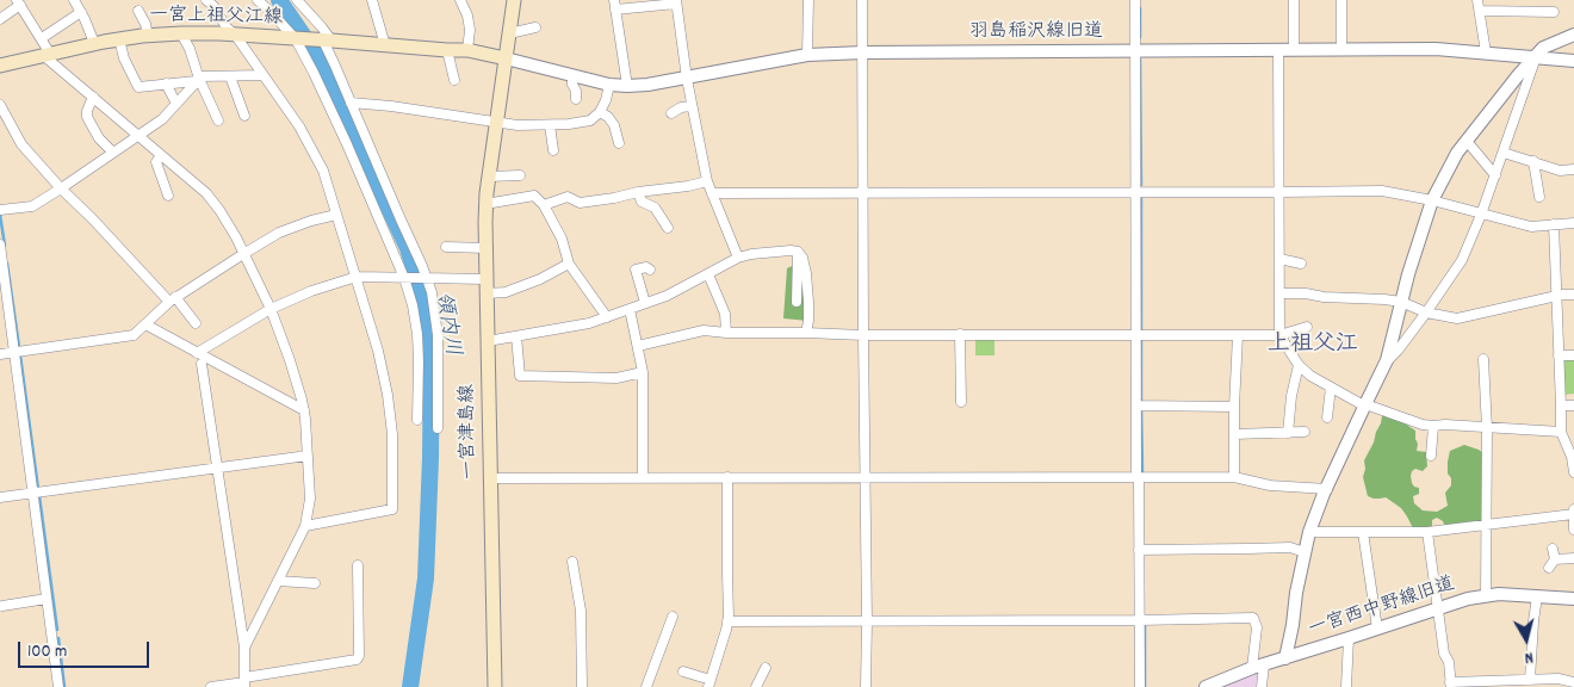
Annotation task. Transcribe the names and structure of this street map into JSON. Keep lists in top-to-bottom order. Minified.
{"streets":{"main road":["一宮上祖父江線","一宮津島線"],"street":["羽島稲沢線旧道","一宮西中野線旧道"]},"crossings":[["一宮上祖父江線","羽島稲沢線旧道"],["一宮上祖父江線","一宮津島線"],["羽島稲沢線旧道","一宮津島線"]],"districts":["上祖父江"],"water":["領内川"],"scale_bar":"100 m","north":"bottom"}
